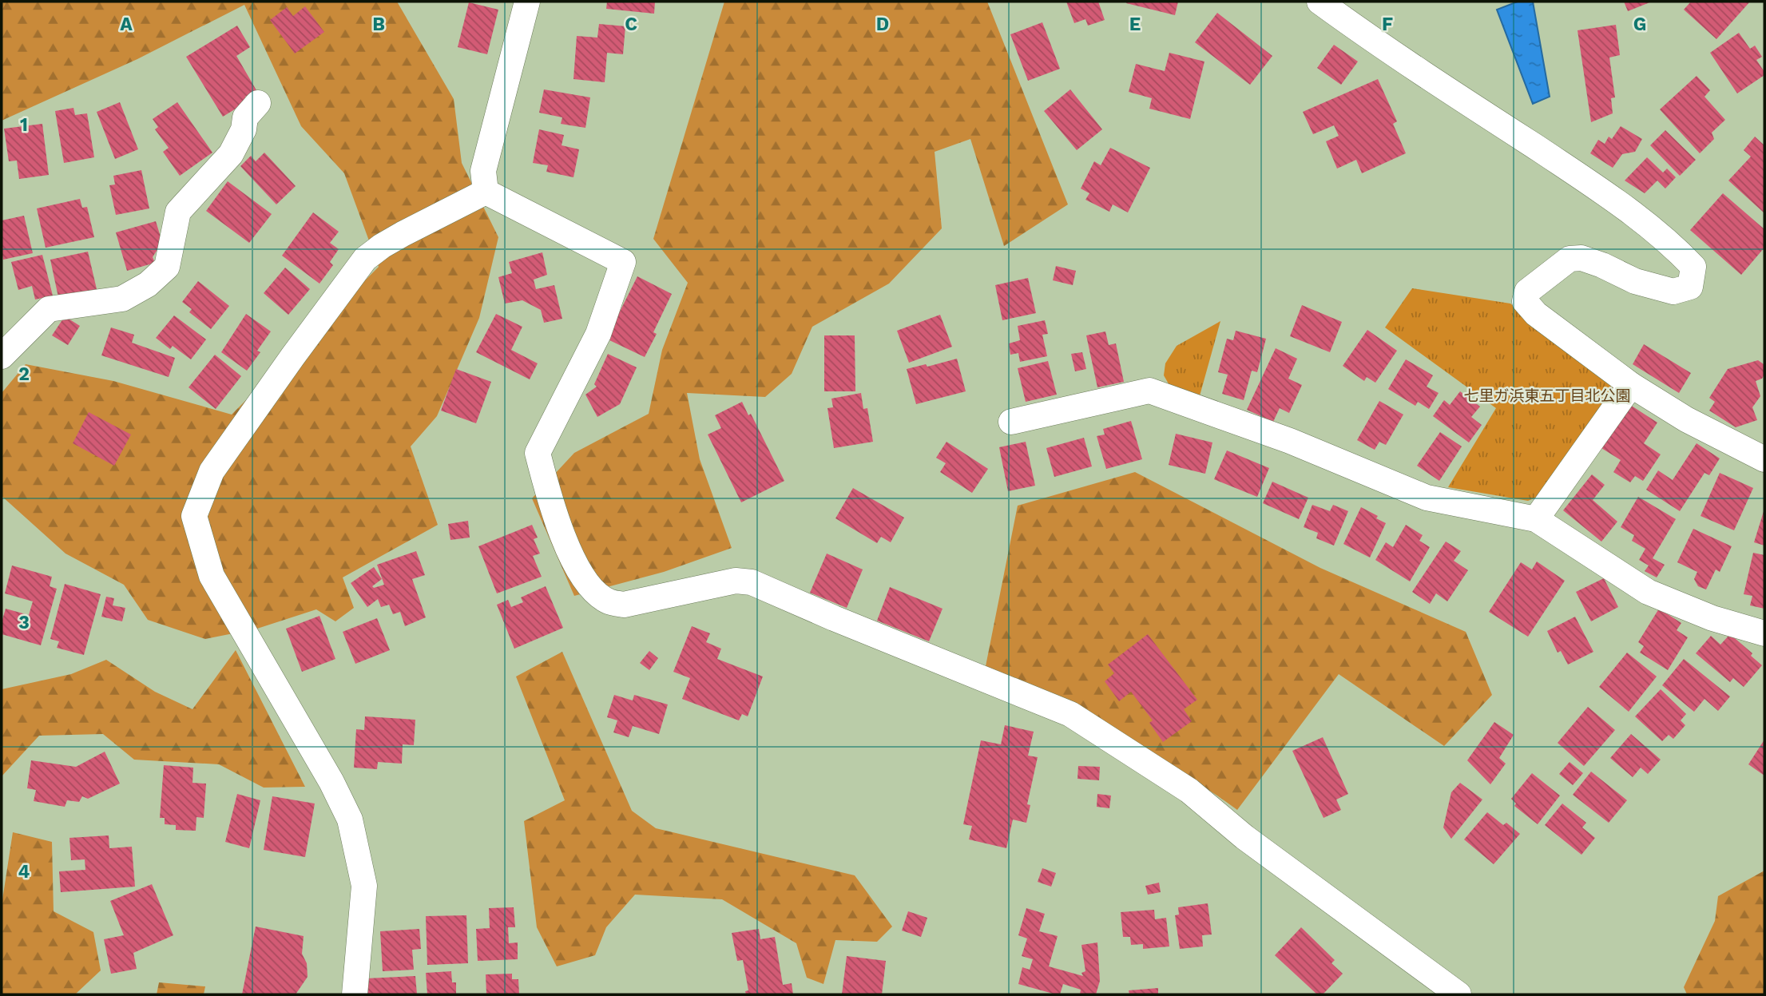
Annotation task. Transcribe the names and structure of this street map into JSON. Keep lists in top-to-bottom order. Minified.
{"parks":["七里ガ浜東五丁目北公園"],"grid":{"columns":["A","B","C","D","E","F","G"],"rows":["1","2","3","4"]}}
